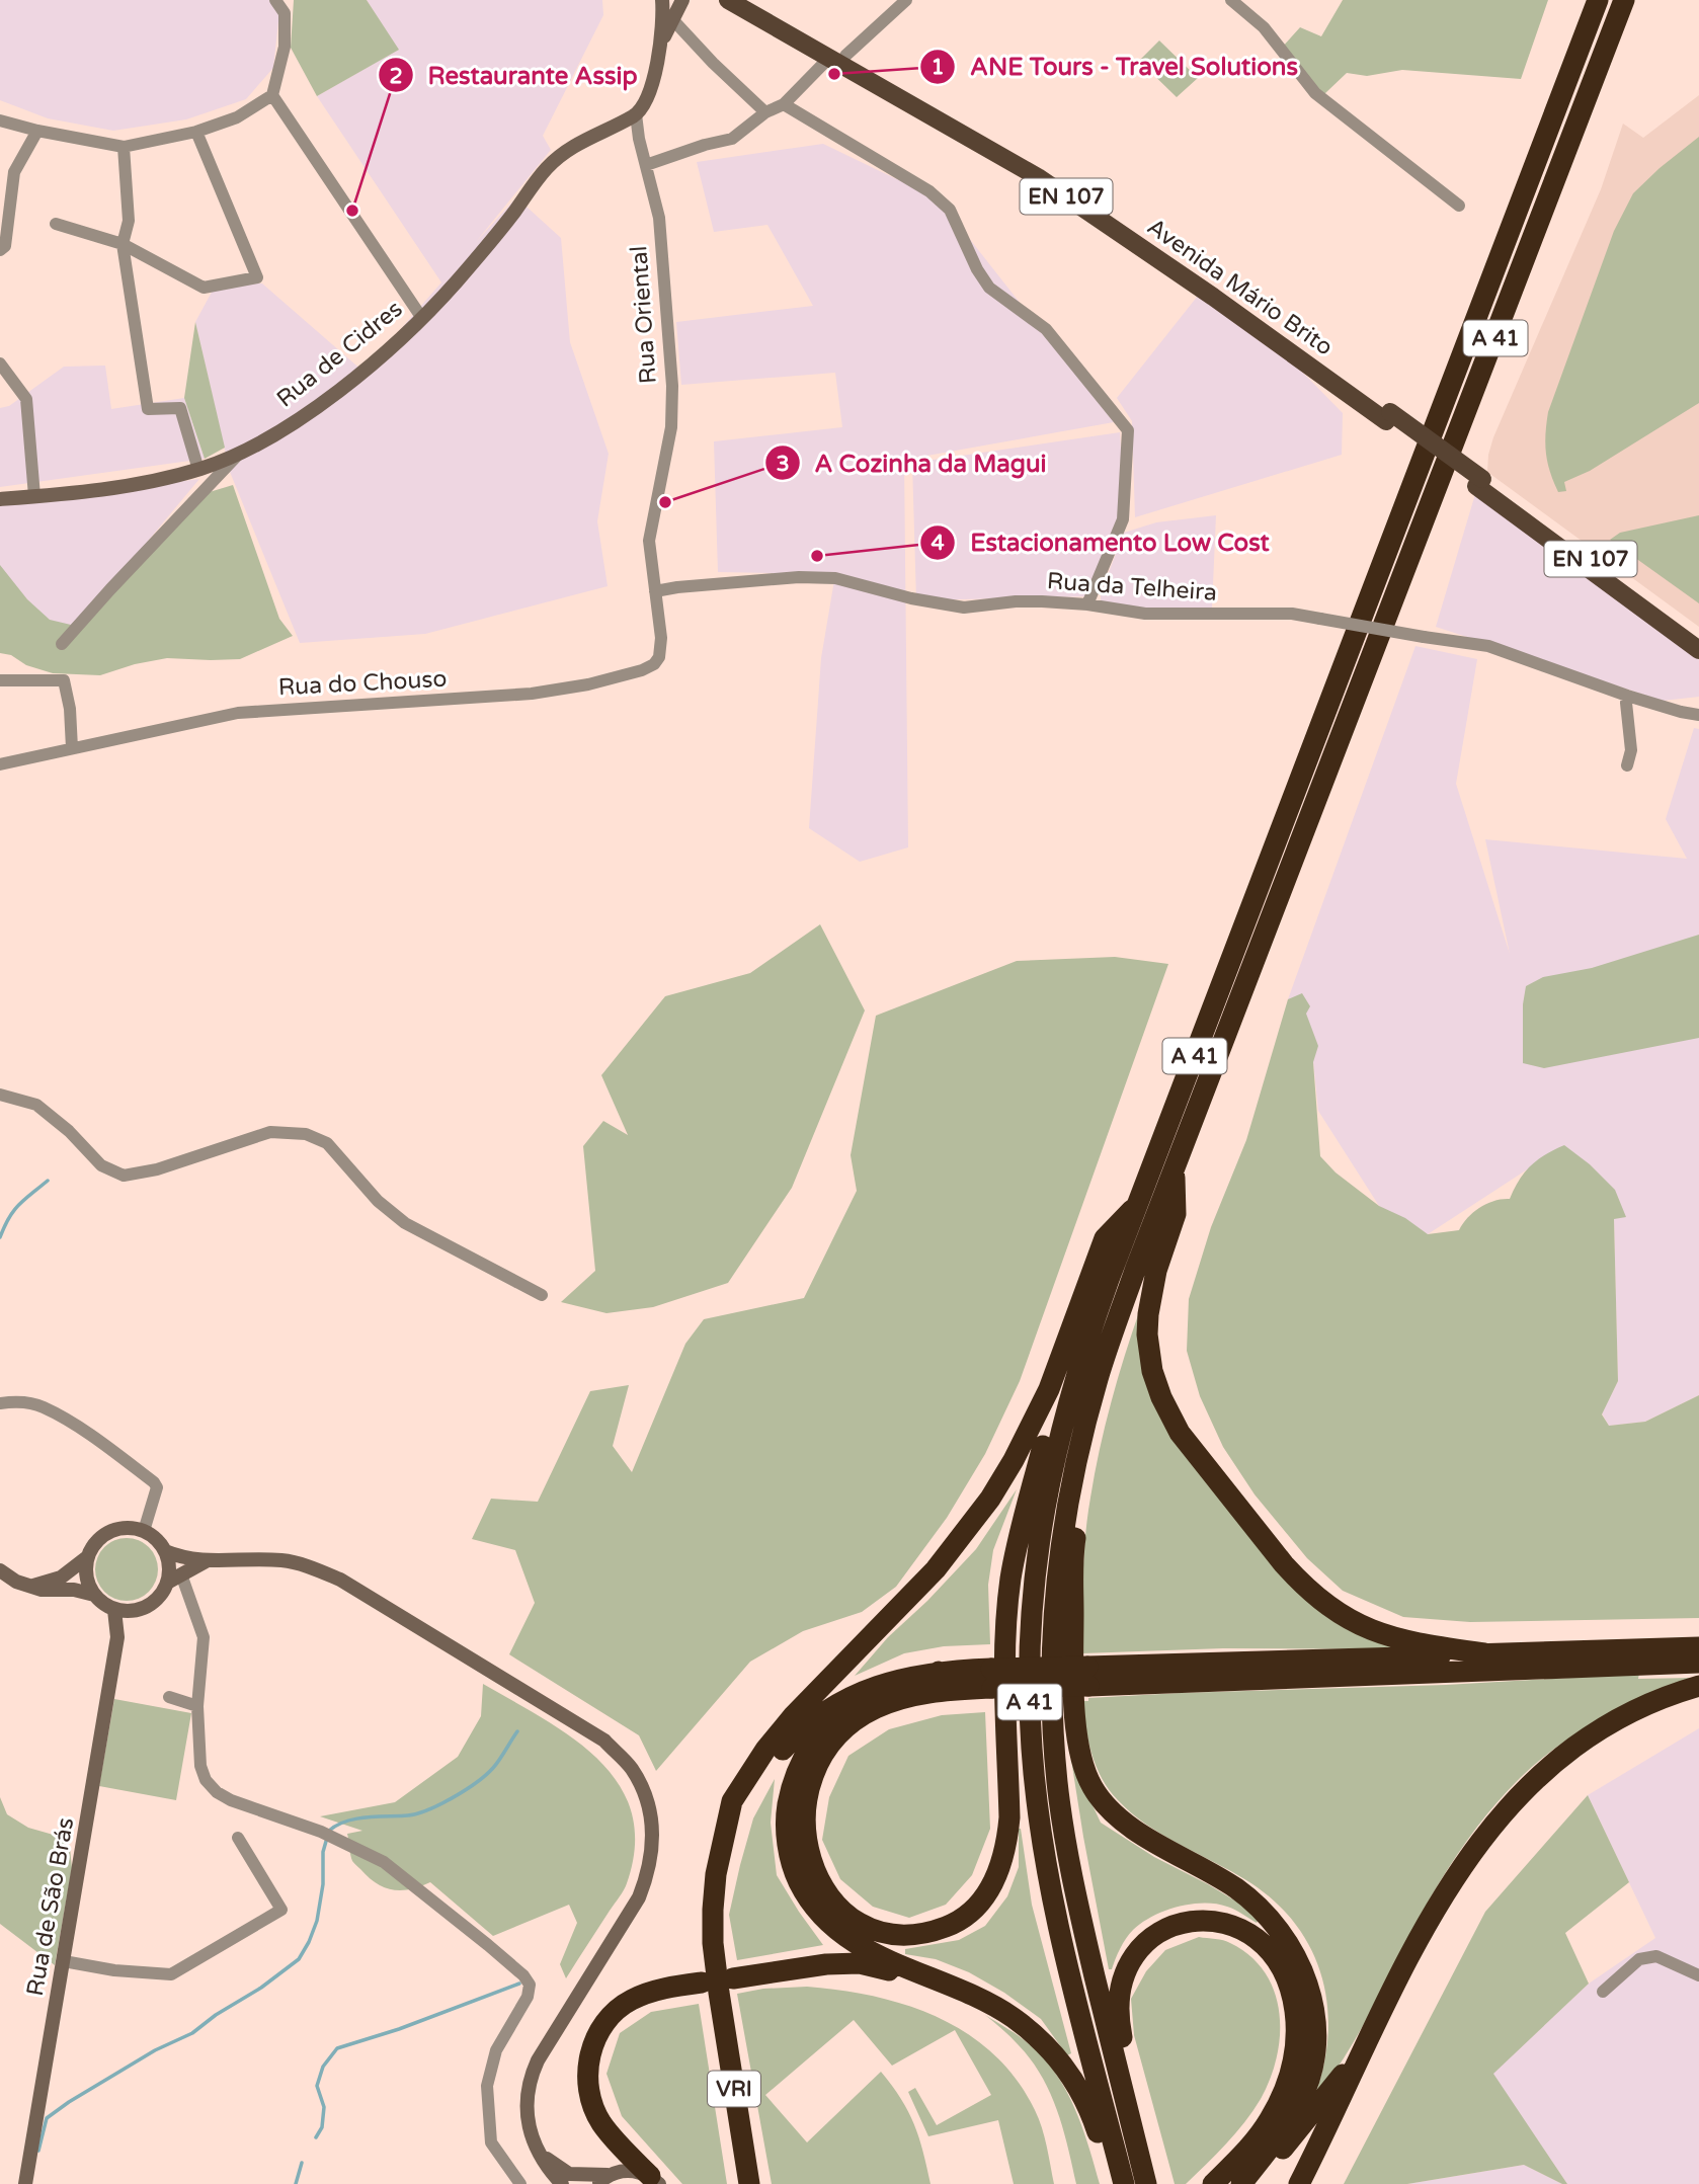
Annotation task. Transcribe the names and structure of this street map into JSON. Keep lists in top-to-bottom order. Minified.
{"streets":{"highway":["A 41","VRI"],"main road":["EN 107","Avenida Mário Brito","Rua de Cidres","Rua de São Brás"],"street":["Rua Oriental","Rua da Telheira","Rua do Chouso"]},"crossings":[["Rua Oriental","Rua de Cidres"],["Rua Oriental","Rua da Telheira"],["Rua Oriental","Rua do Chouso"],["Rua da Telheira","Rua do Chouso"]],"places":["ANE Tours - Travel Solutions","Restaurante Assip","A Cozinha da Magui","Estacionamento Low Cost"]}
